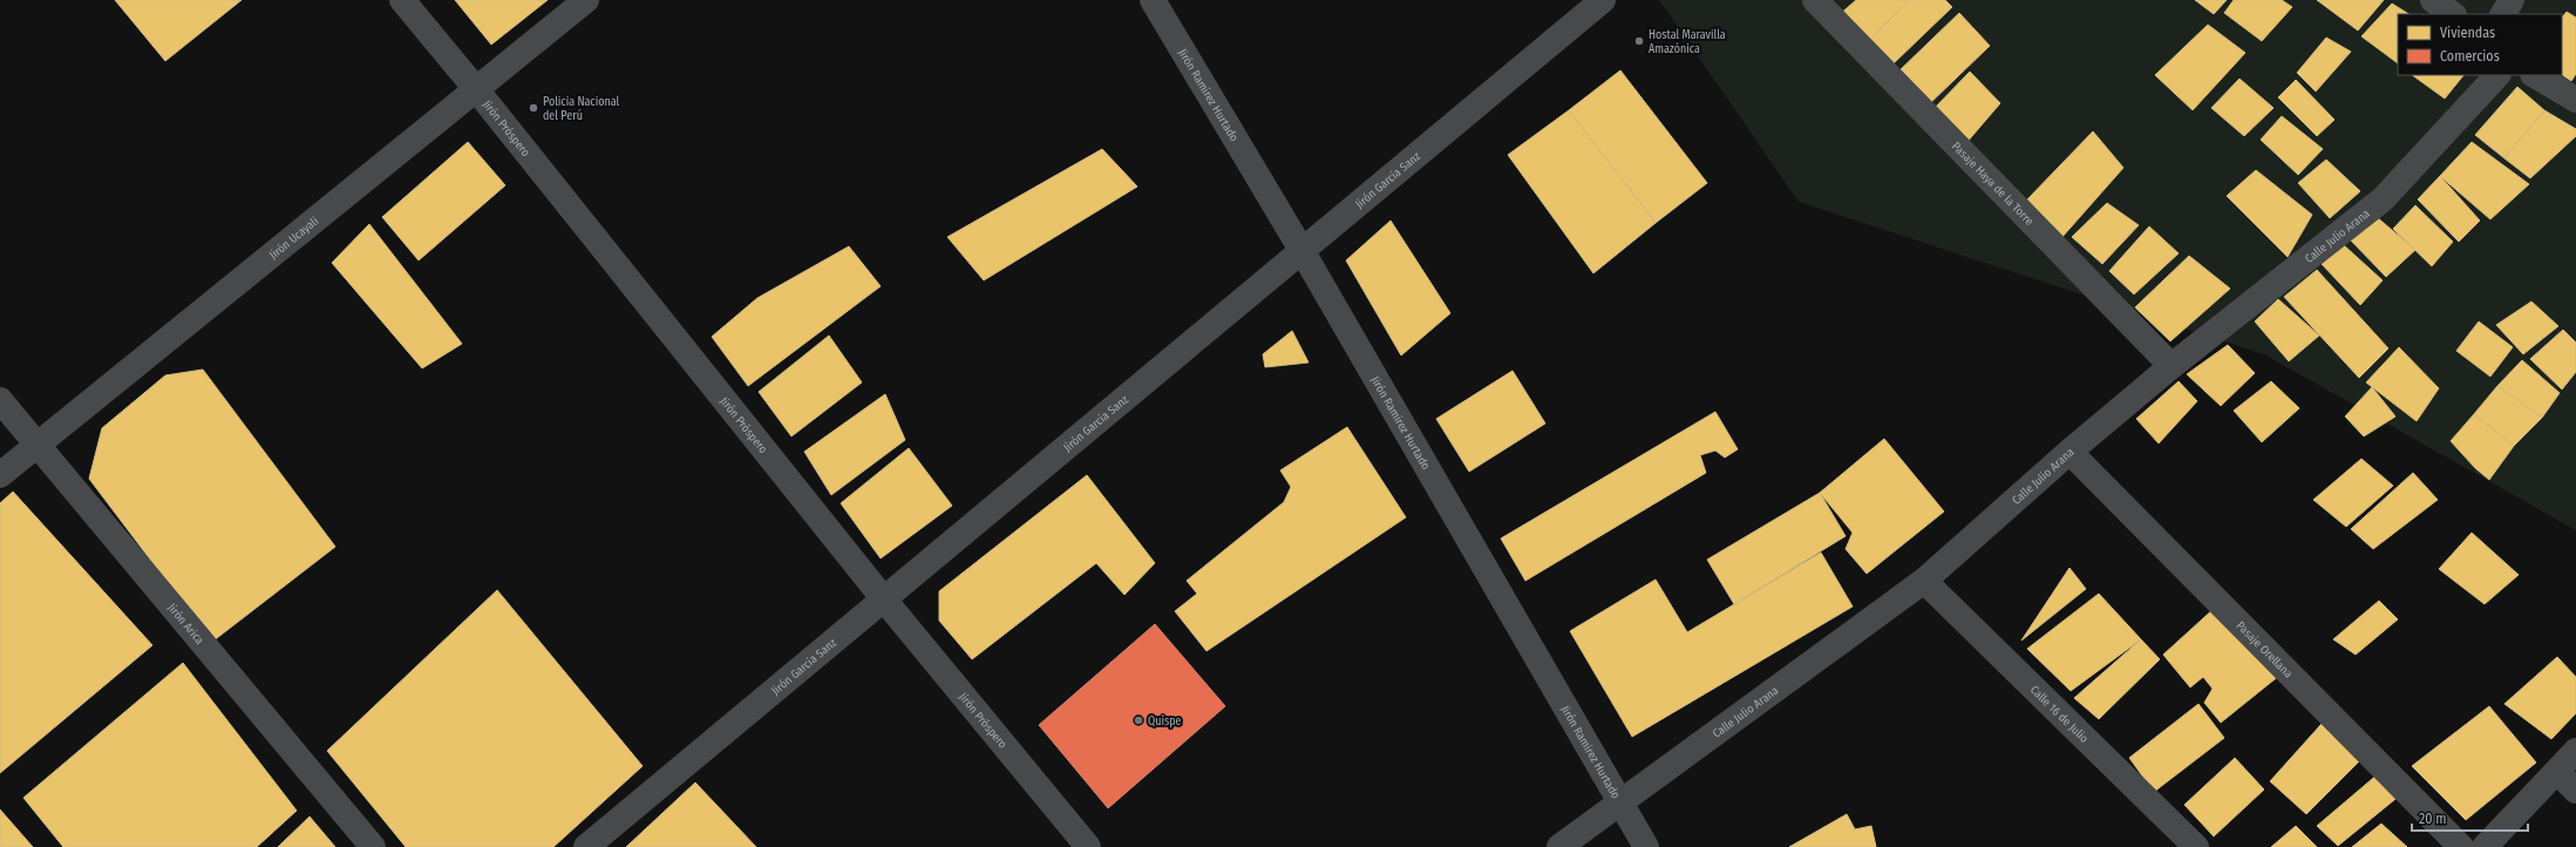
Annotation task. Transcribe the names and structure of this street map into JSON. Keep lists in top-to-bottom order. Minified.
{"streets":{"street":["Jirón Ramírez Hurtado","Jirón Próspero","Jirón García Sanz","Pasaje Haya de la Torre","Calle Julio Arana","Jirón Ucayali","Jirón Arica","Pasaje Orellana","Calle 16 de Julio"]},"crossings":[["Jirón Ramírez Hurtado","Jirón García Sanz"],["Jirón Ramírez Hurtado","Calle Julio Arana"],["Jirón Próspero","Jirón García Sanz"],["Jirón Próspero","Jirón Ucayali"],["Pasaje Haya de la Torre","Calle Julio Arana"],["Calle Julio Arana","Pasaje Orellana"],["Calle Julio Arana","Calle 16 de Julio"],["Jirón Ucayali","Jirón Arica"]],"places":["Hostal Maravilla Amazónica","Policia Nacional del Perú","Quispe"],"legend":["Viviendas","Comercios"],"scale_bar":"20 m"}
